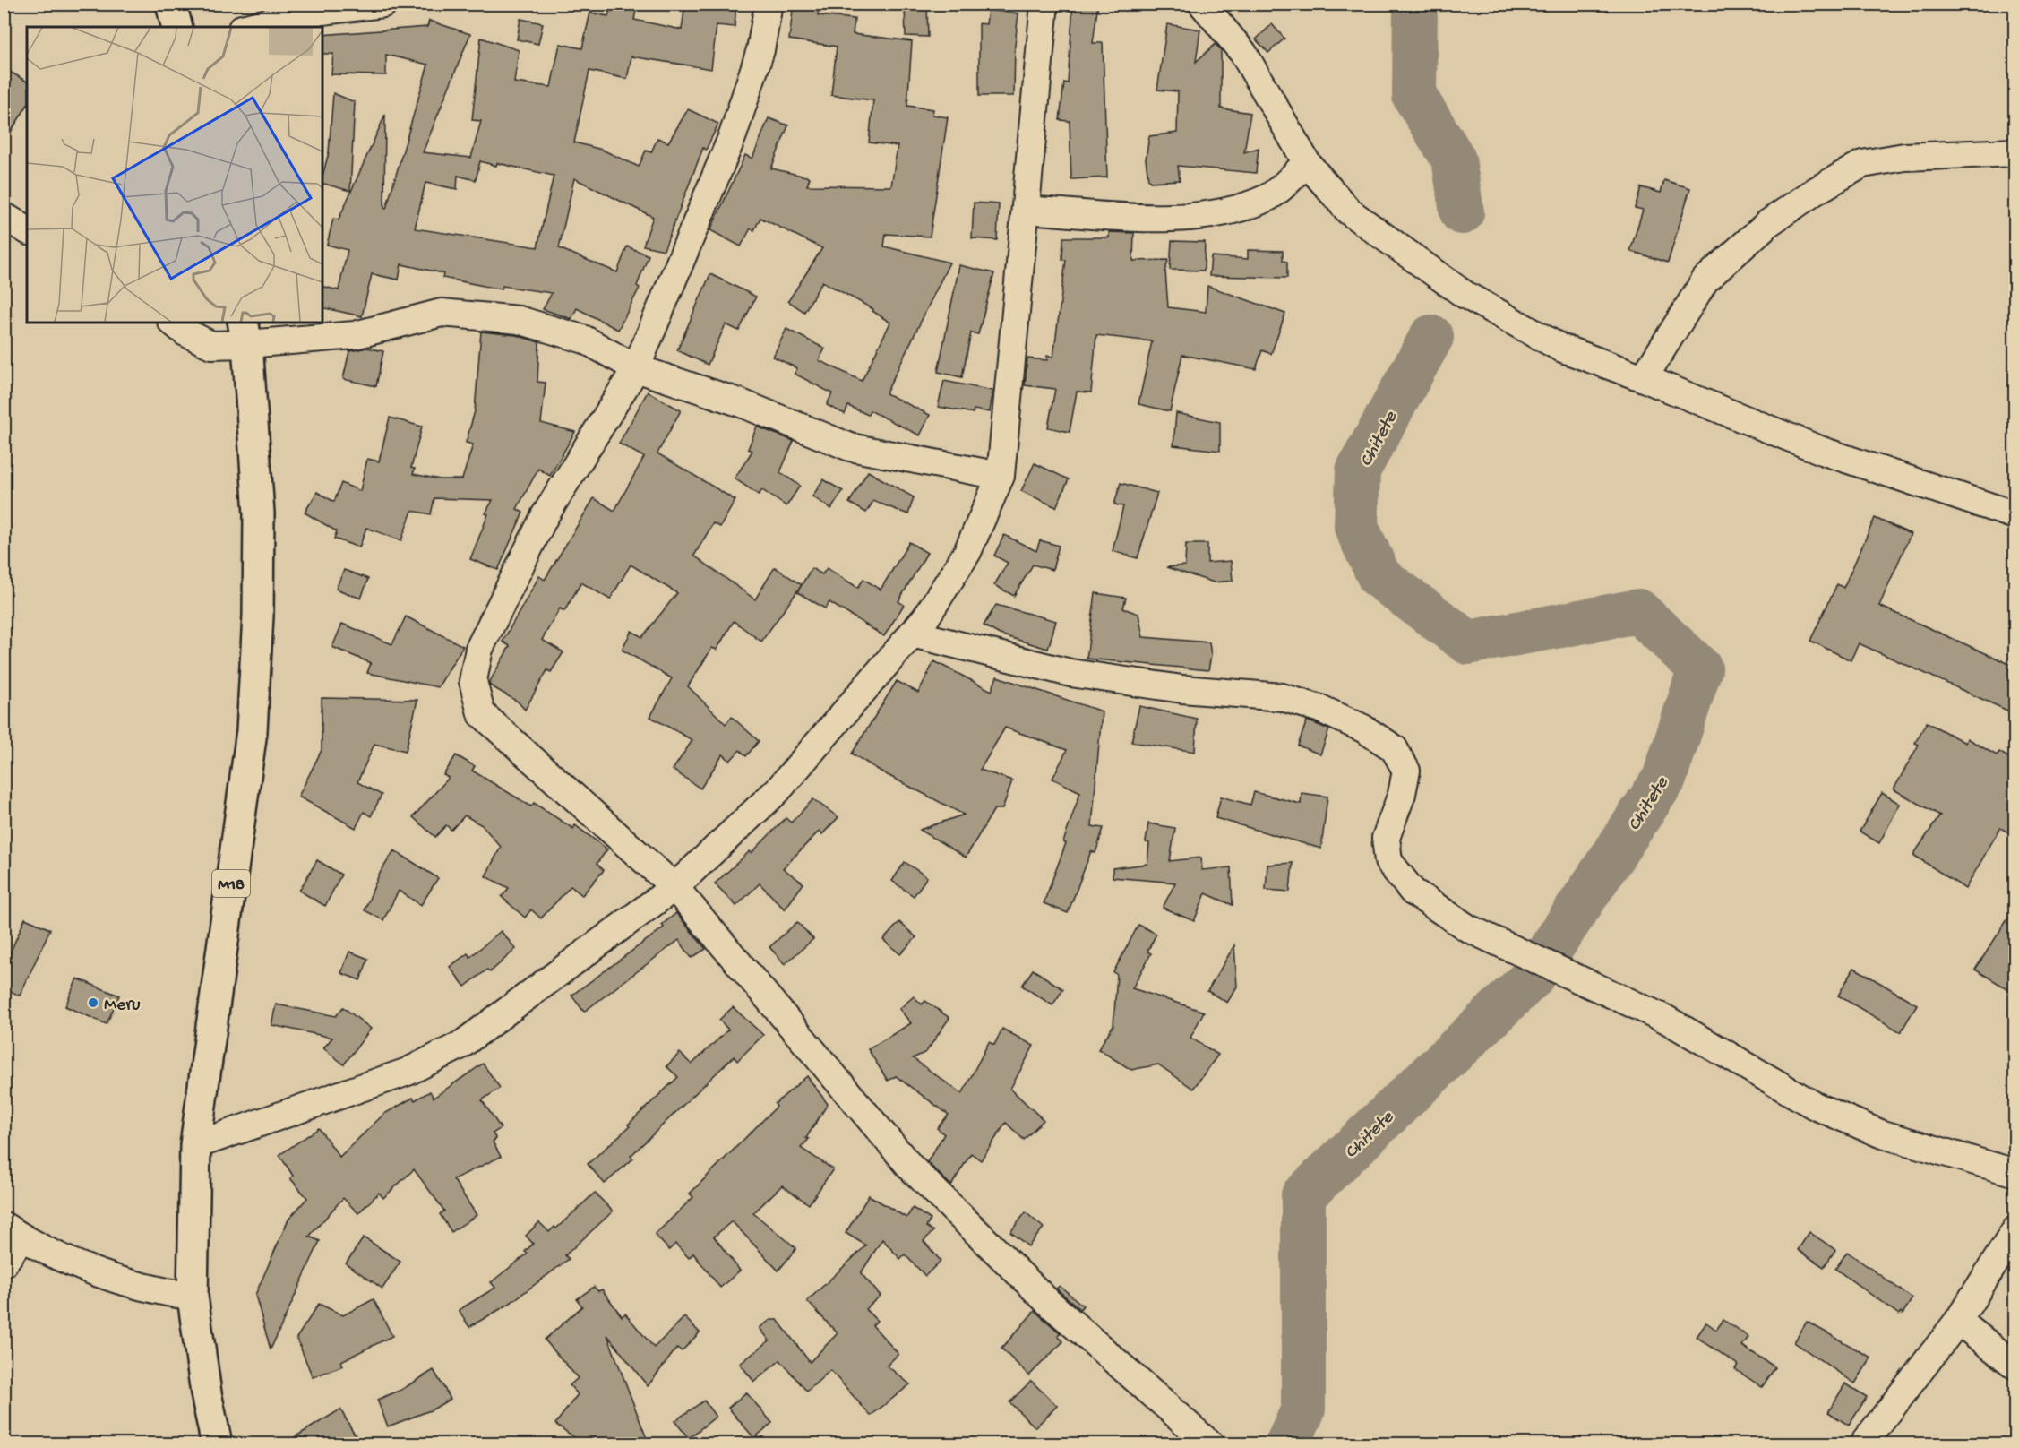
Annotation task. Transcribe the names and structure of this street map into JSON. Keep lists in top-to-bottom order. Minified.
{"streets":{"main road":["M18"]},"water":["Chitete"],"places":["Meru"]}
